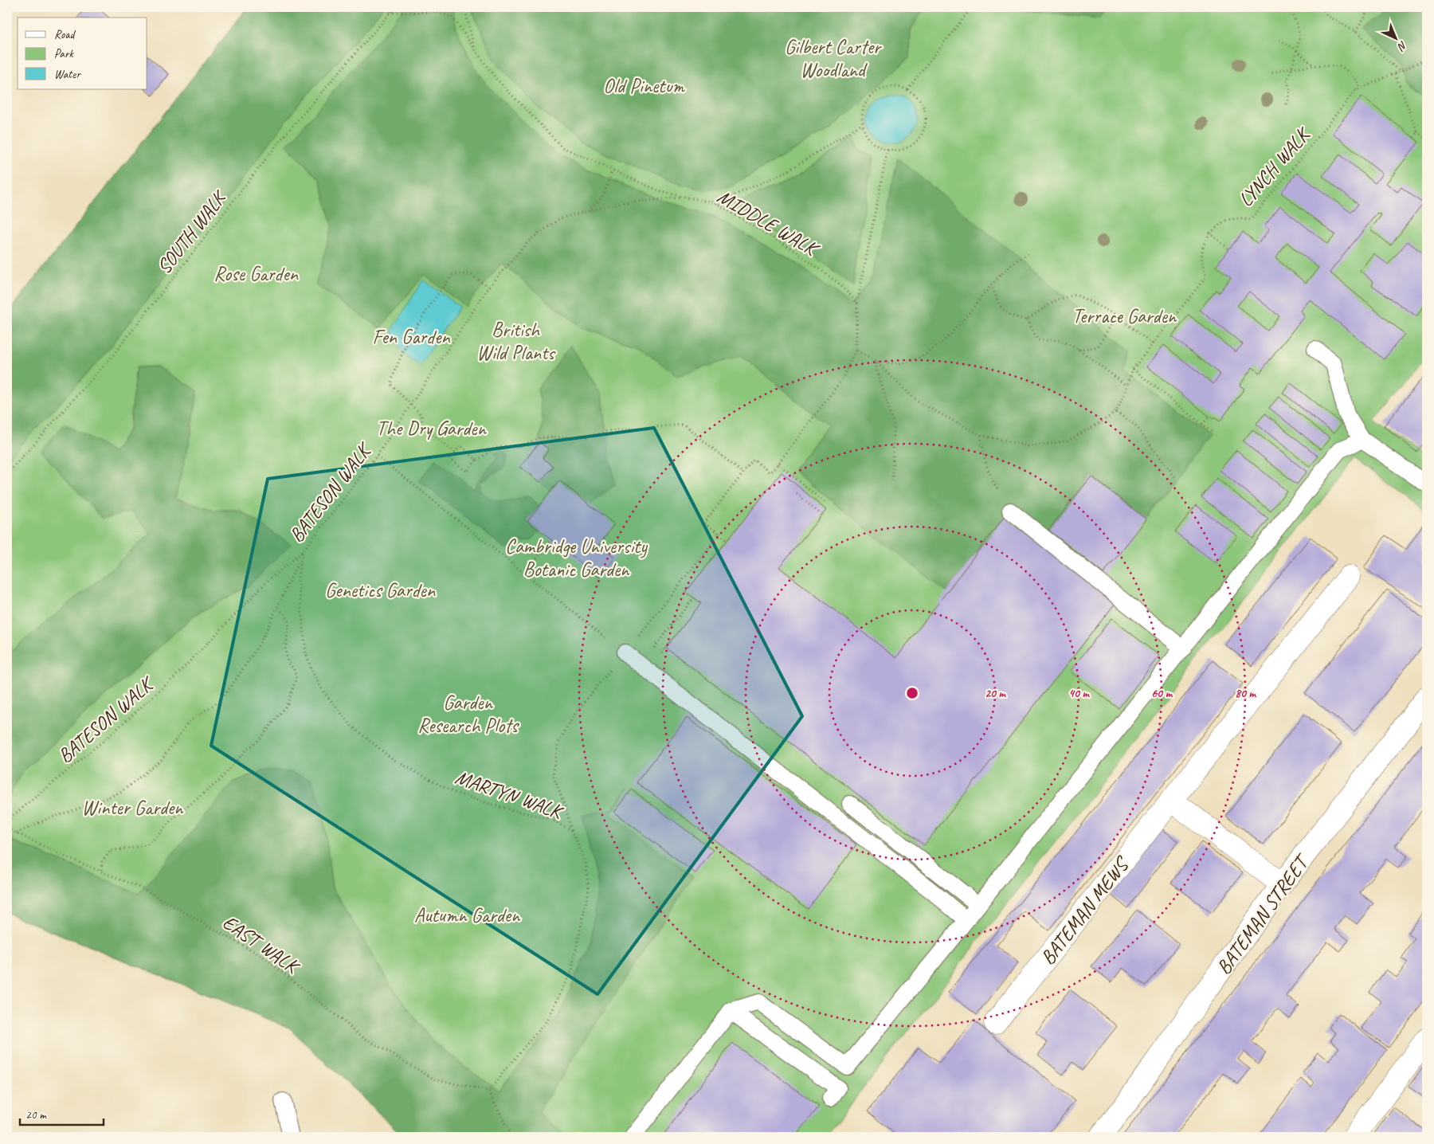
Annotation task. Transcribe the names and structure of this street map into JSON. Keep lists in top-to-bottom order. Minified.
{"streets":{"street":["BATEMAN MEWS","BATEMAN STREET"],"path":["LYNCH WALK","MIDDLE WALK","SOUTH WALK","BATESON WALK","MARTYN WALK","EAST WALK"]},"crossings":[["MIDDLE WALK","BATESON WALK"],["BATESON WALK","MARTYN WALK"],["MARTYN WALK","EAST WALK"]],"parks":["Gilbert Carter Woodland","Old Pinetum","Rose Garden","Terrace Garden","British Wild Plants","Fen Garden","The Dry Garden","Cambridge University Botanic Garden","Genetics Garden","Garden Research Plots","Winter Garden","Autumn Garden"],"legend":["Road","Park","Water"],"scale_bar":"20 m","north":"bottom right","rings":["20 m","40 m","60 m","80 m"]}
